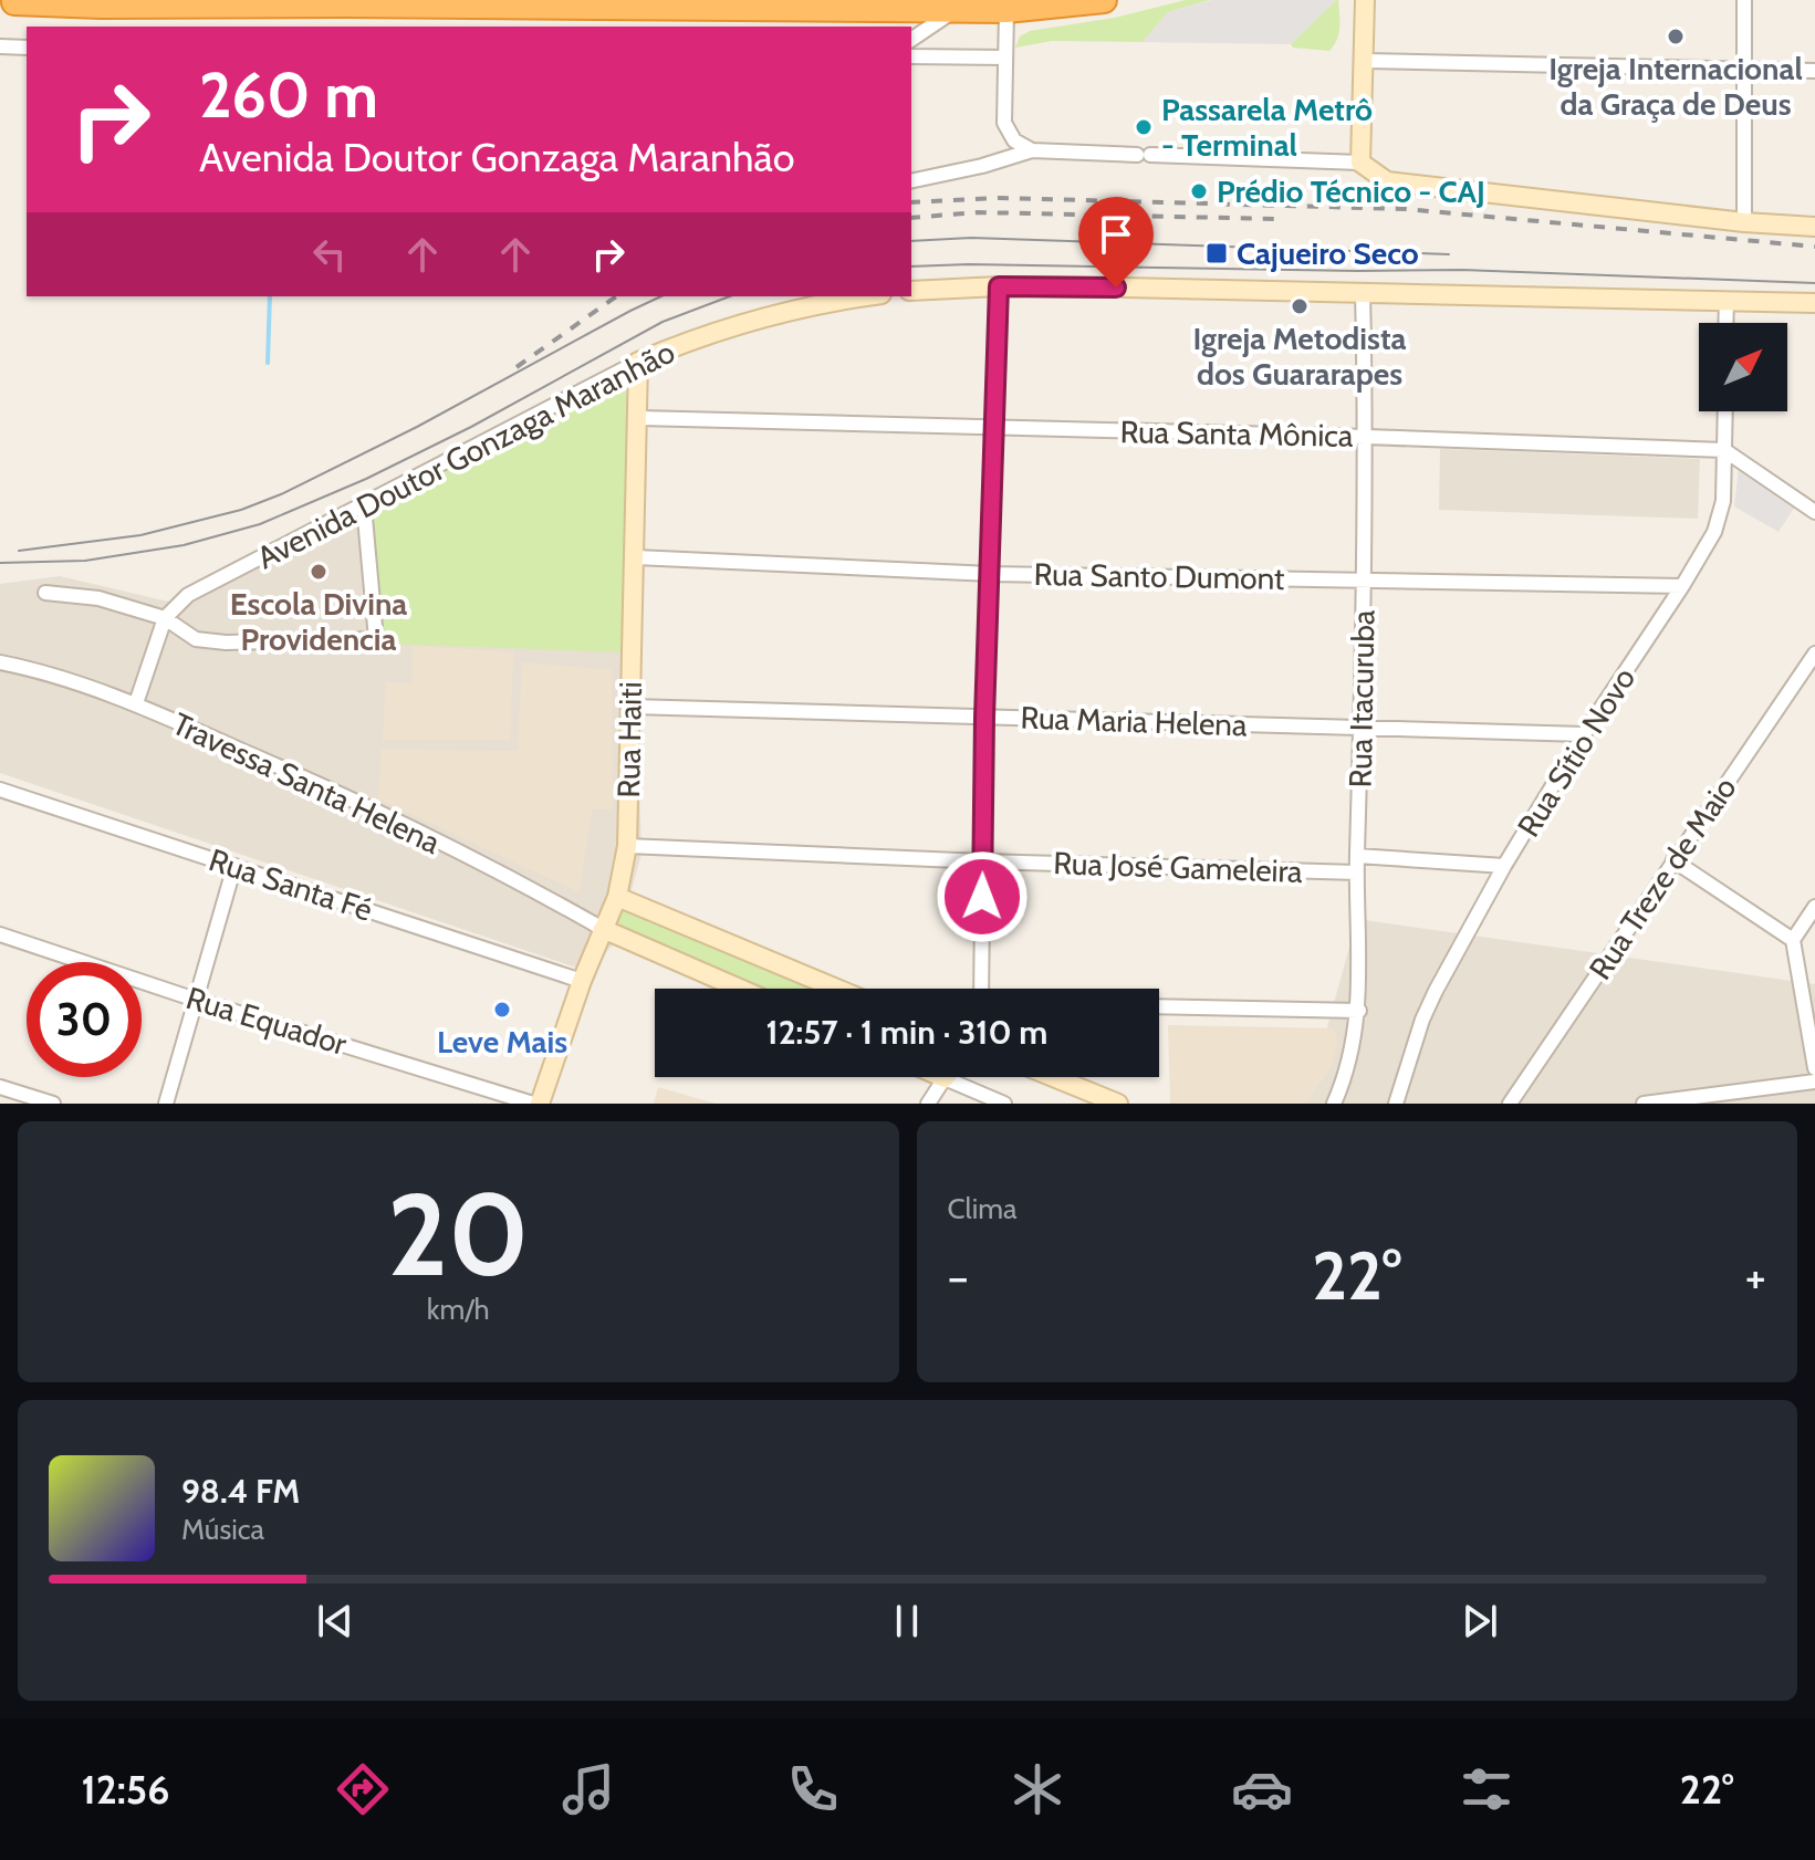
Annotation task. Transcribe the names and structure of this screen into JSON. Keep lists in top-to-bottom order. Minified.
{"streets":{"street":["Rua Santa Mônica","Avenida Doutor Gonzaga Maranhão","Rua Santo Dumont","Rua Itacuruba","Rua Maria Helena","Rua Haiti","Rua Sítio Novo","Travessa Santa Helena","Rua José Gameleira","Rua Treze de Maio","Rua Santa Fé","Rua Equador"]},"crossings":[["Rua Santa Mônica","Rua Itacuruba"],["Rua Santa Mônica","Rua Haiti"],["Rua Santa Mônica","Rua Sítio Novo"],["Avenida Doutor Gonzaga Maranhão","Rua Haiti"],["Rua Santo Dumont","Rua Itacuruba"],["Rua Santo Dumont","Rua Haiti"],["Rua Santo Dumont","Rua Sítio Novo"],["Rua Itacuruba","Rua Maria Helena"],["Rua Itacuruba","Rua José Gameleira"],["Rua Maria Helena","Rua Haiti"],["Rua Maria Helena","Rua Sítio Novo"],["Rua Haiti","Travessa Santa Helena"],["Rua Haiti","Rua José Gameleira"],["Rua Haiti","Rua Santa Fé"]],"places":{"other":["Igreja Internacional da Graça de Deus","Passarela Metrô - Terminal","Prédio Técnico - CAJ","Igreja Metodista dos Guararapes","Escola Divina Providencia","Leve Mais"],"transit":["Cajueiro Seco"]},"north":"top right","page":{"turn":["260 m","Avenida Doutor Gonzaga Maranhão"],"limit":"30","trip":"12:57 · 1 min · 310 m","tile":[["20","km/h"],"Clima"],"heat":["−","22°","+"],"song":["98.4 FM","Música"],"tabs":["12:56","22°"]}}
